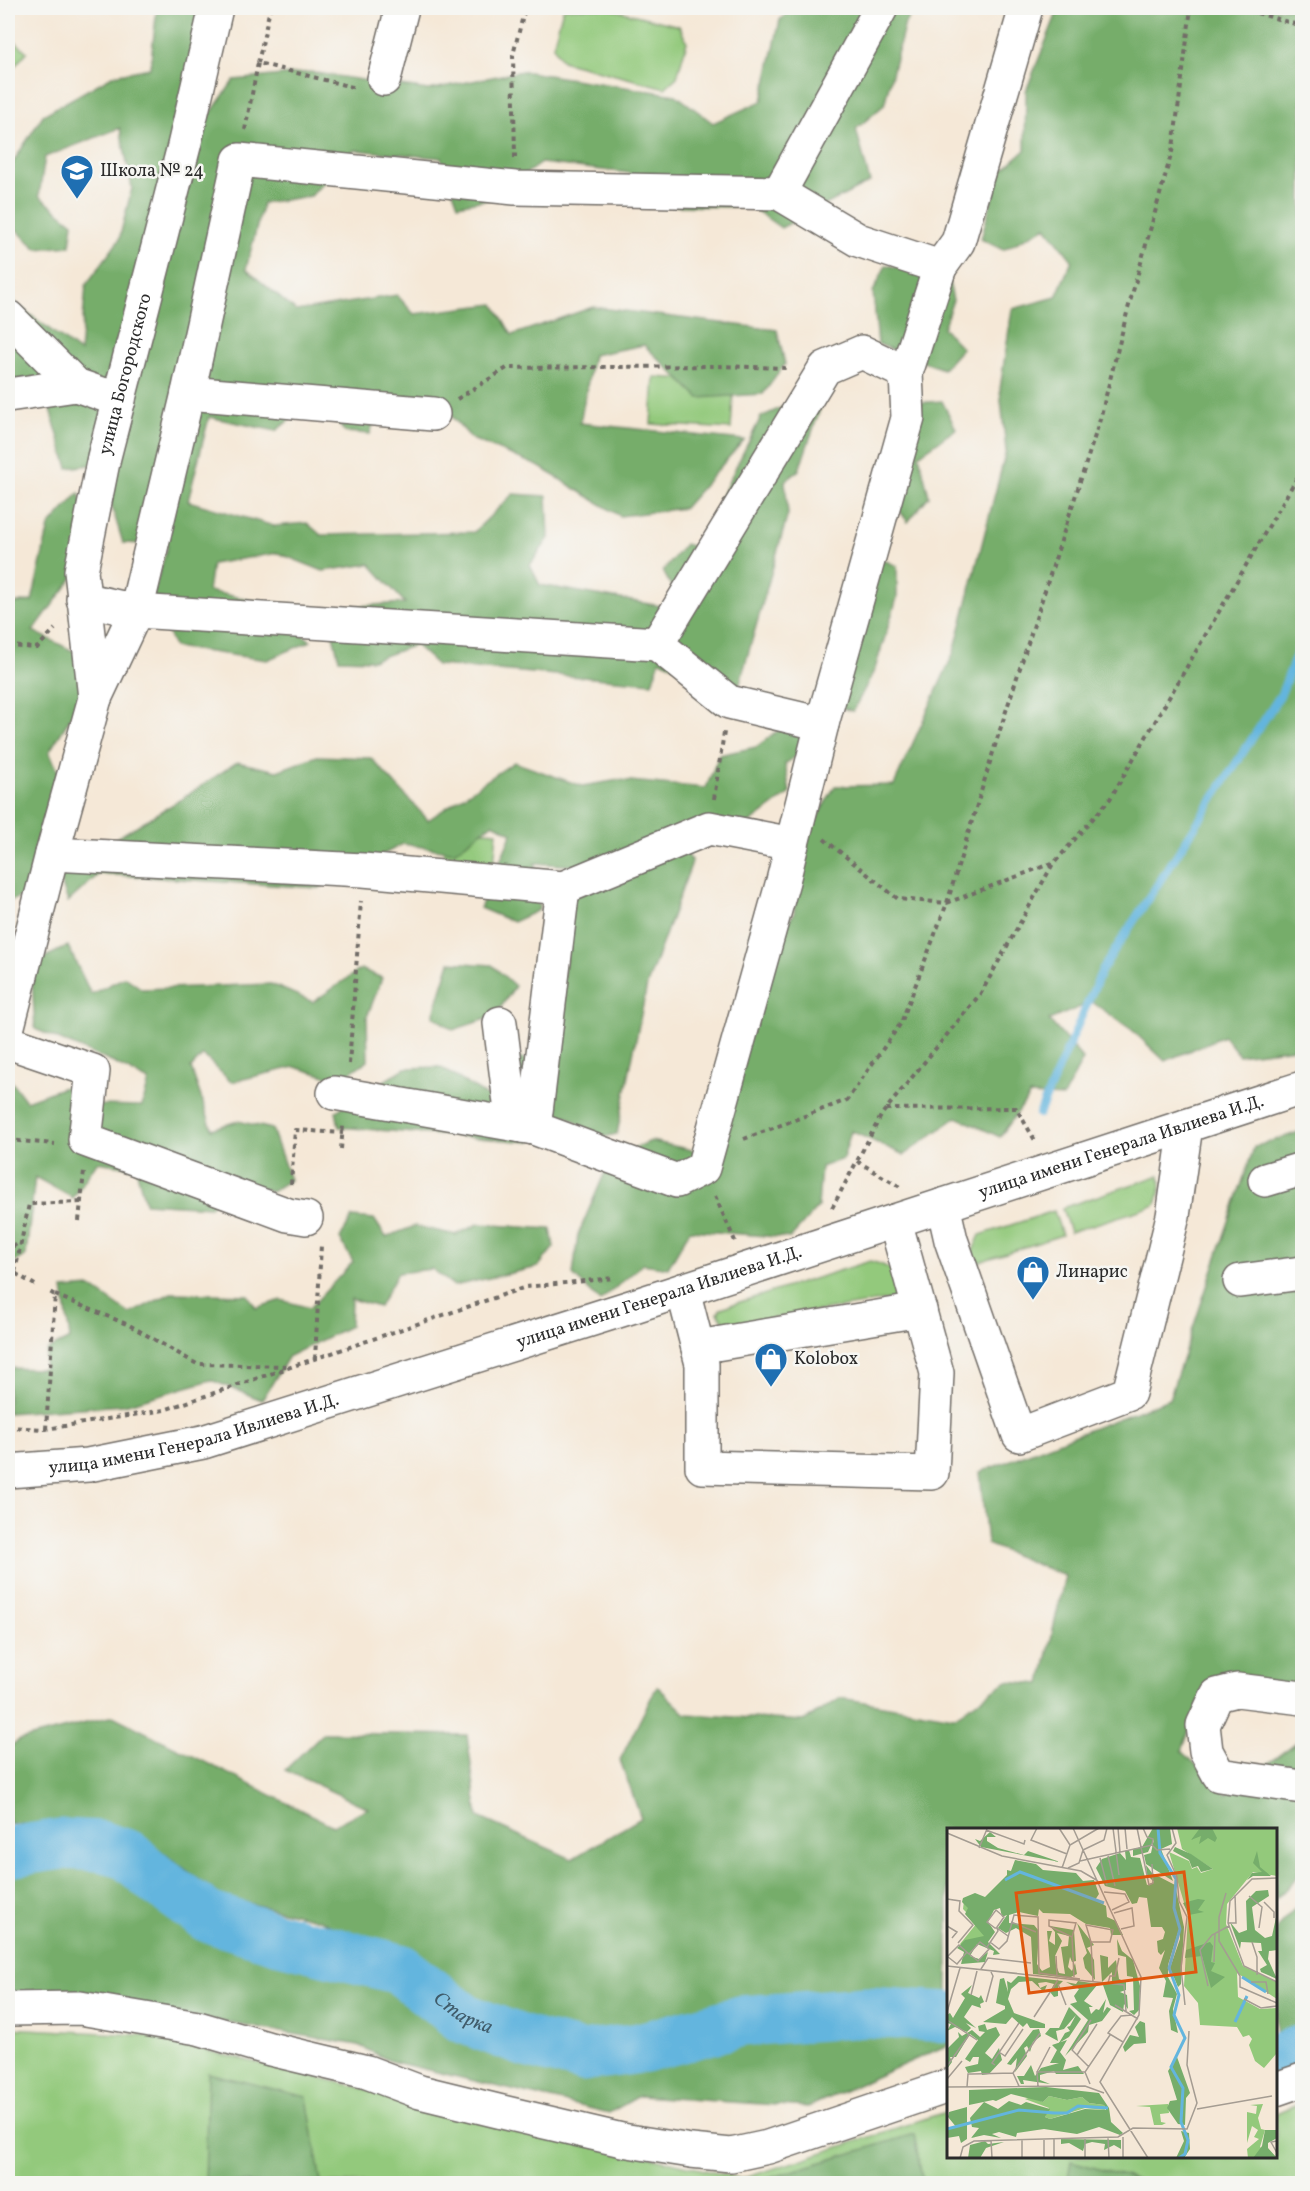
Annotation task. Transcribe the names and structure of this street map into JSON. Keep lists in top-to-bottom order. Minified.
{"streets":{"street":["улица Богородского","улица имени Генерала Ивлиева И.Д."]},"water":["Старка"],"places":{"school or university":["Школа № 24"],"shop":["Линарис","Kolobox"]}}
